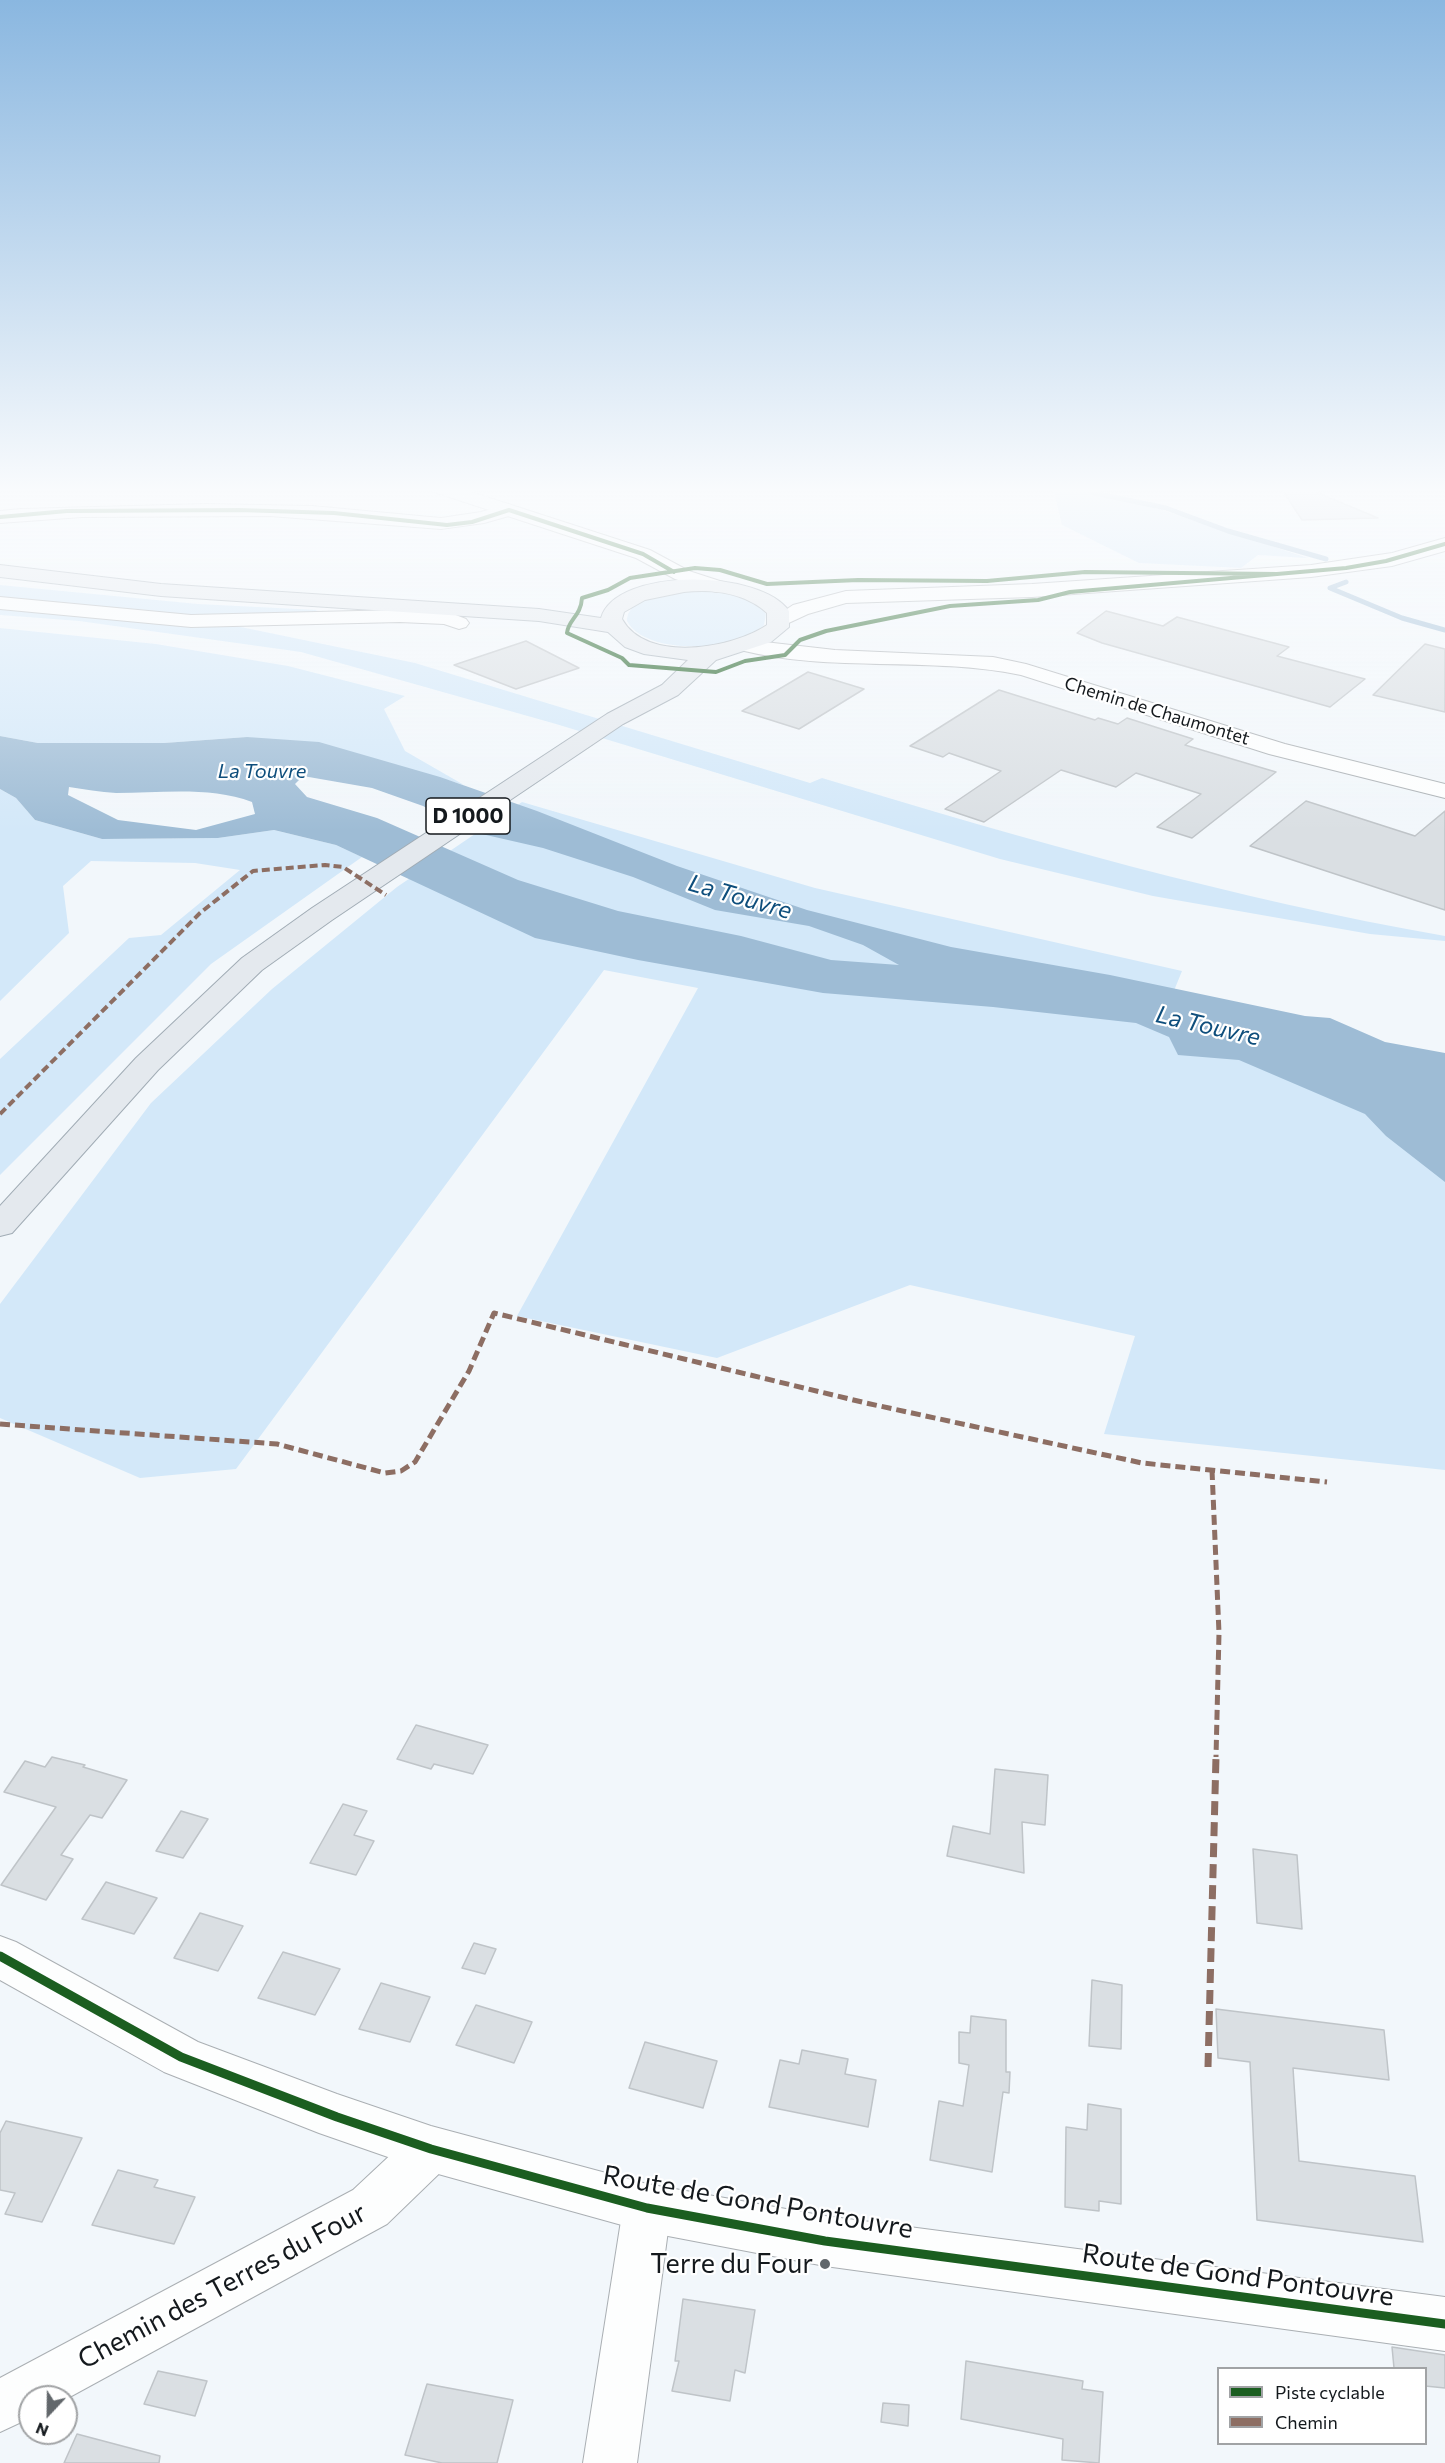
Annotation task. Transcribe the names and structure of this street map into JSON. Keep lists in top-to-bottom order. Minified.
{"streets":{"main road":["D 1000","Route de Gond Pontouvre"],"street":["Chemin de Chaumontet","Chemin des Terres du Four"]},"crossings":[["Route de Gond Pontouvre","Chemin des Terres du Four"]],"water":["La Touvre"],"places":["Terre du Four"],"legend":["Piste cyclable","Chemin"],"north":"bottom"}
